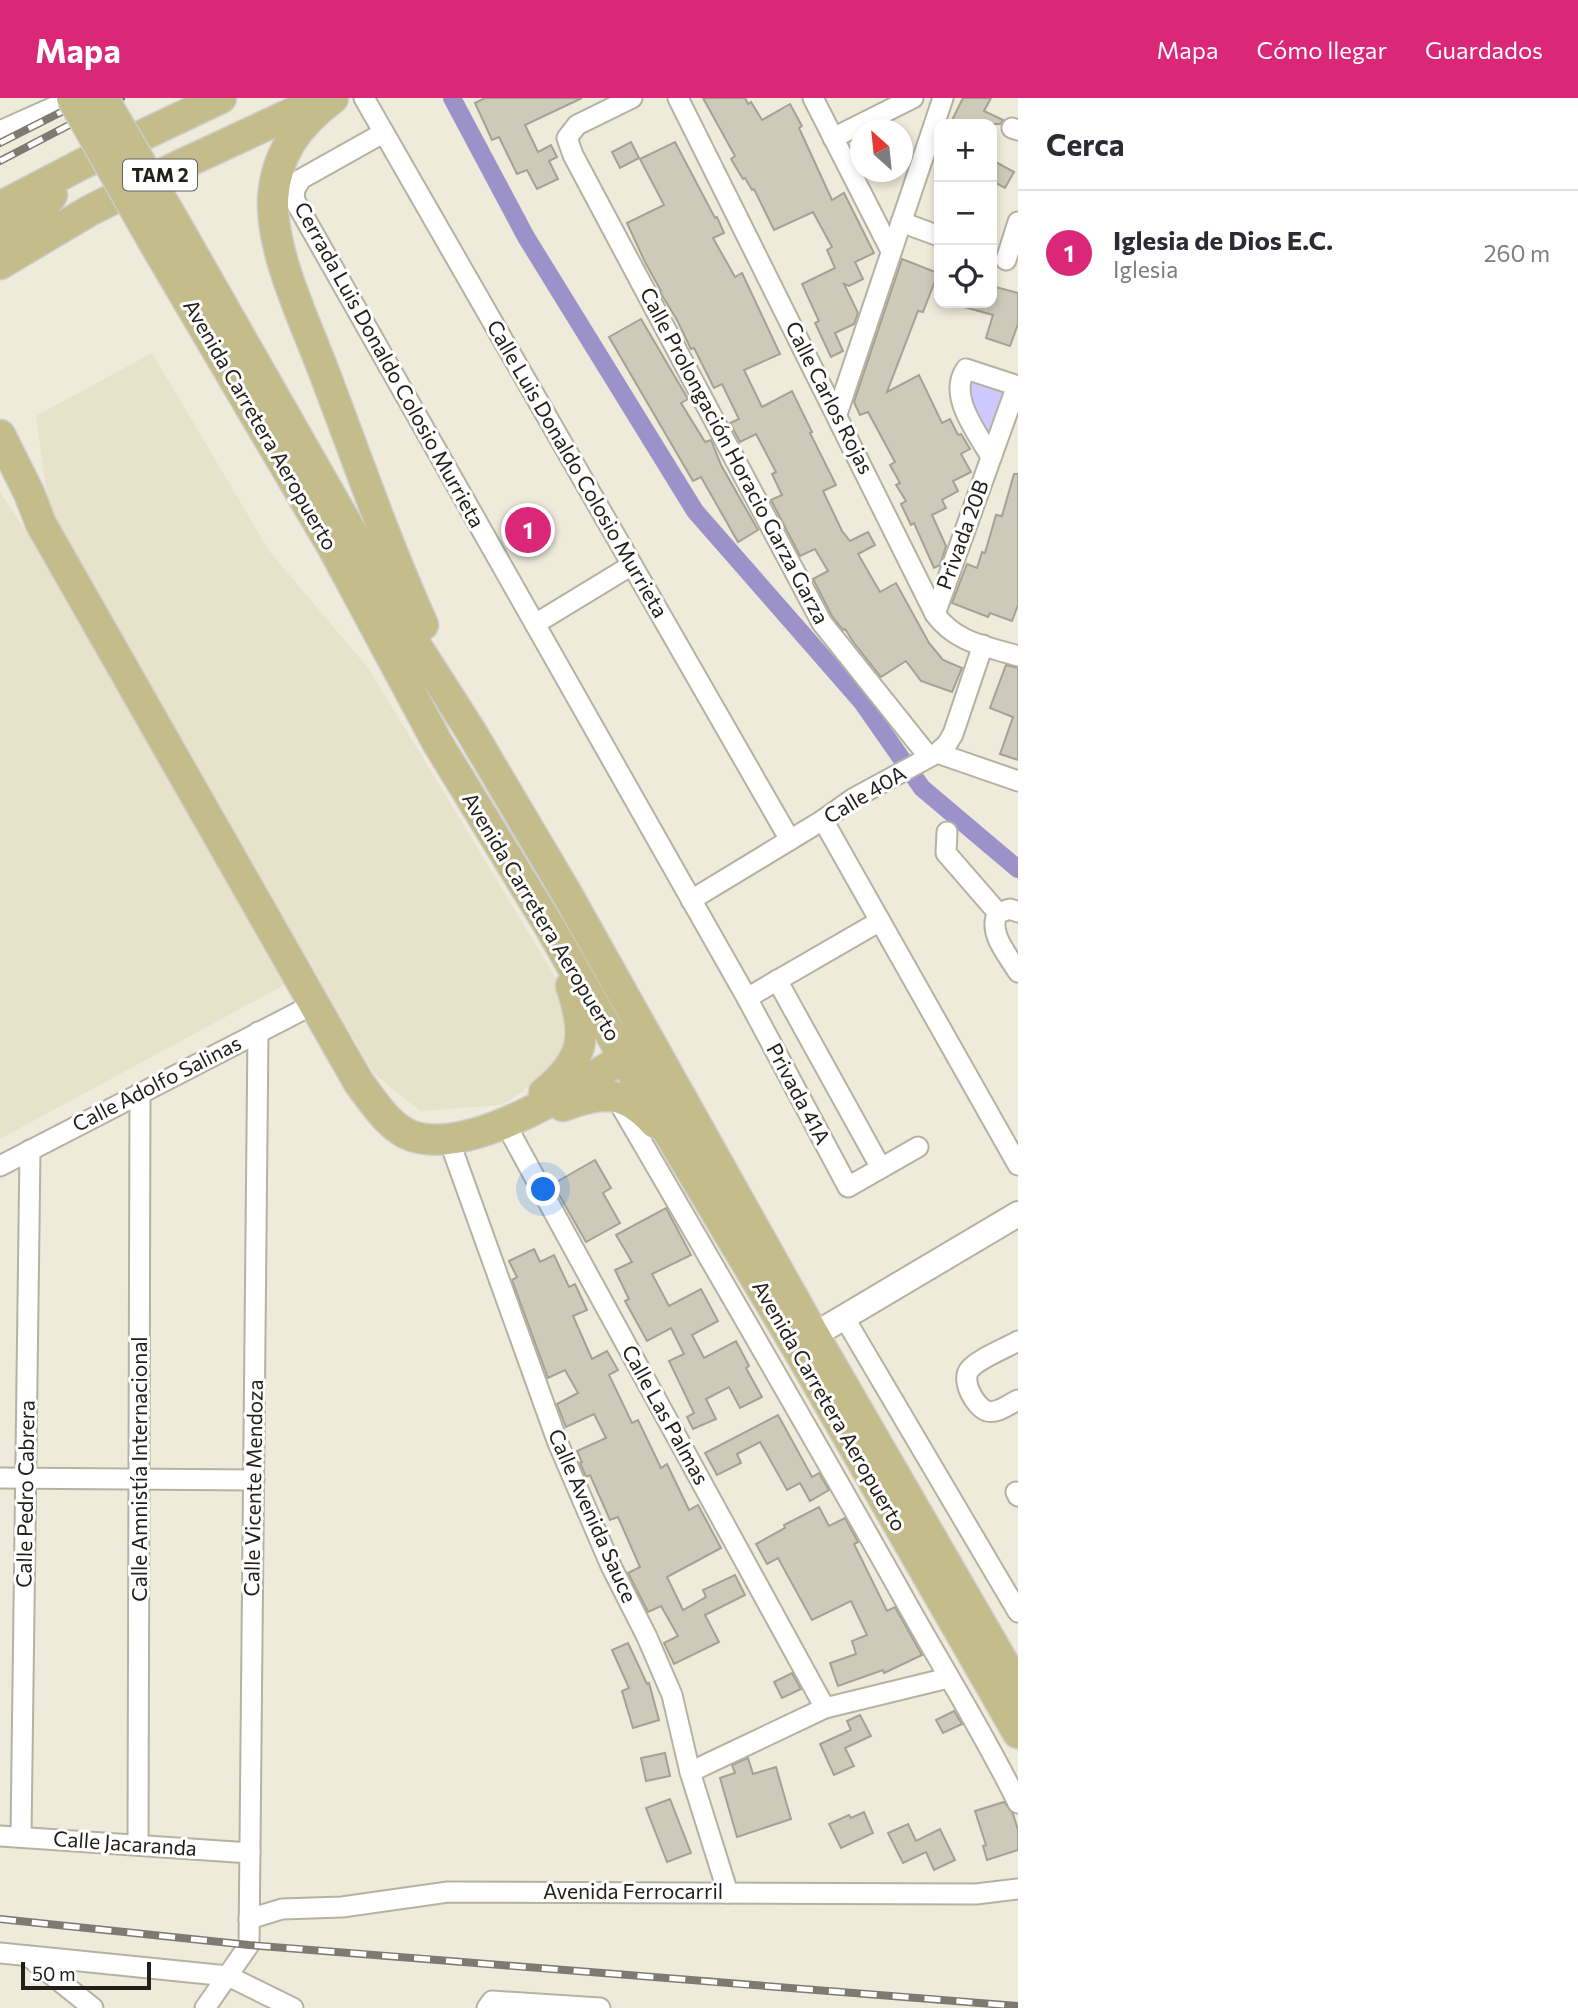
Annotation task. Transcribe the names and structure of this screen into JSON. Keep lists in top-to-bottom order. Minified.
{"streets":{"main road":["TAM 2","Avenida Carretera Aeropuerto"],"street":["Cerrada Luis Donaldo Colosio Murrieta","Calle Carlos Rojas","Calle Prolongación Horacio Garza Garza","Calle Luis Donaldo Colosio Murrieta","Privada 20B","Calle 40A","Calle Adolfo Salinas","Privada 41A","Calle Las Palmas","Calle Amnistía Internacional","Calle Vicente Mendoza","Calle Pedro Cabrera","Calle Avenida Sauce","Calle Jacaranda","Avenida Ferrocarril"]},"crossings":[["Cerrada Luis Donaldo Colosio Murrieta","Calle Luis Donaldo Colosio Murrieta"],["Cerrada Luis Donaldo Colosio Murrieta","Calle 40A"],["Cerrada Luis Donaldo Colosio Murrieta","Privada 41A"],["Calle Carlos Rojas","Privada 20B"],["Calle Carlos Rojas","Calle 40A"],["Calle Prolongación Horacio Garza Garza","Calle 40A"],["Calle Luis Donaldo Colosio Murrieta","Calle 40A"],["Calle Adolfo Salinas","Calle Amnistía Internacional"],["Calle Adolfo Salinas","Calle Vicente Mendoza"],["Calle Adolfo Salinas","Calle Pedro Cabrera"],["Calle Amnistía Internacional","Calle Jacaranda"],["Calle Vicente Mendoza","Calle Jacaranda"],["Calle Vicente Mendoza","Avenida Ferrocarril"],["Calle Pedro Cabrera","Calle Jacaranda"],["Calle Avenida Sauce","Avenida Ferrocarril"]],"scale_bar":"50 m","north":"top left","page":{"header":"Mapa","nav":["Mapa","Cómo llegar","Guardados"],"heading":"Cerca","map_buttons":["+","−"],"list":[{"mark":"1","name":"Iglesia de Dios E.C.","note":"Iglesia","value":"260 m"}],"pins":"1","scale":"50 m"}}
